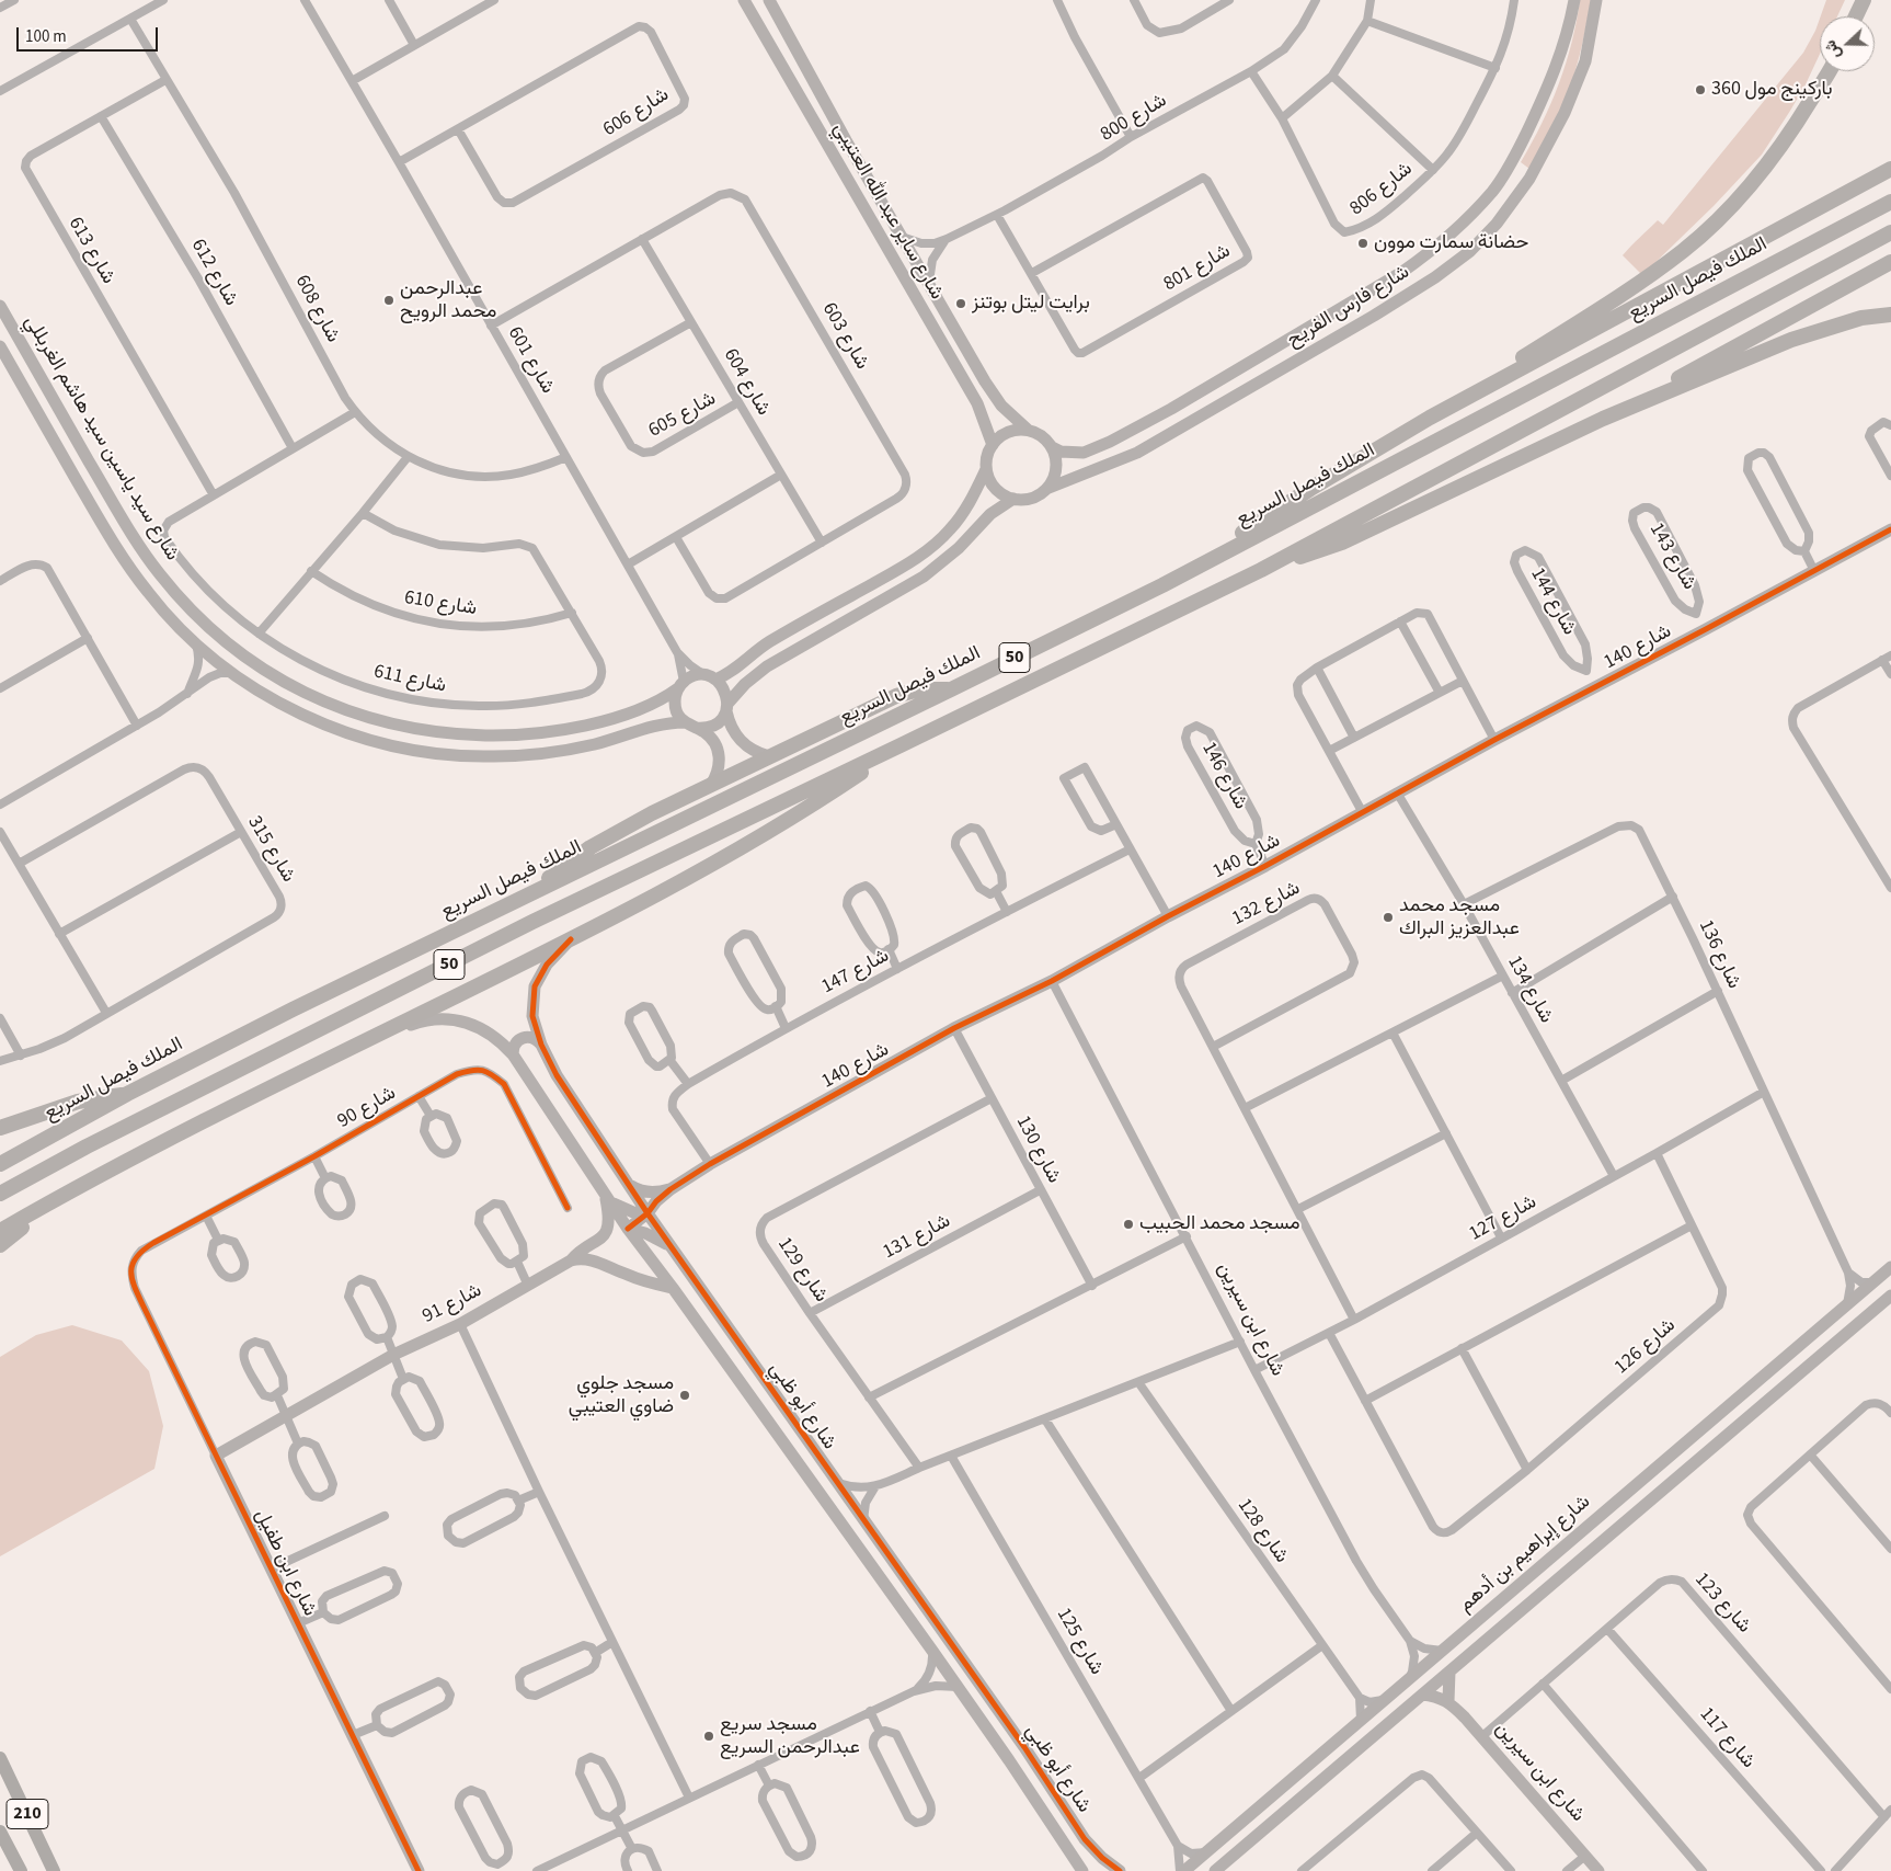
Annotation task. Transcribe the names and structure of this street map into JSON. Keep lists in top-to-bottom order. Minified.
{"streets":{"highway":["الملك فيصل السريع","50"],"main road":["210"],"street":["شارع 606","شارع 800","شارع 806","شارع ساير عبد الله العتيبي","شارع 613","شارع 801","شارع 612","شارع فارس الفريح","شارع 608","شارع 603","شارع 601","شارع 604","شارع 605","شارع سيد ياسين سيد هاشم الغربللي","شارع 143","شارع 144","شارع 610","شارع 140","شارع 611","شارع 146","شارع 315","شارع 132","شارع 136","شارع 147","شارع 134","شارع 90","شارع 130","شارع 127","شارع 131","شارع 129","شارع 91","شارع ابن سيرين","شارع 126","شارع أبو ظبي","شارع 128","شارع إبراهيم بن أدهم","شارع ابن طفيل","شارع 123","شارع 125","شارع 117"]},"crossings":[["شارع 606","شارع 601"],["شارع 800","شارع 806"],["شارع 800","شارع ساير عبد الله العتيبي"],["شارع 800","شارع 801"],["شارع ساير عبد الله العتيبي","شارع فارس الفريح"],["شارع 613","شارع 612"],["شارع 613","شارع 608"],["شارع 613","شارع 611"],["شارع 612","شارع 611"],["شارع 608","شارع 601"],["شارع 608","شارع 611"],["شارع 603","شارع 601"],["شارع 603","شارع 604"],["شارع 601","شارع سيد ياسين سيد هاشم الغربللي"],["شارع 604","شارع 605"],["شارع 143","شارع 140"],["شارع 144","شارع 140"],["شارع 610","شارع 611"],["شارع 140","شارع 146"],["شارع 140","شارع 147"],["شارع 140","شارع 134"],["شارع 140","شارع 130"],["شارع 140","شارع ابن سيرين"],["شارع 140","شارع أبو ظبي"],["شارع 132","شارع 127"],["شارع 136","شارع 134"],["شارع 136","شارع 127"],["شارع 136","شارع إبراهيم بن أدهم"],["شارع 134","شارع 127"],["شارع 90","شارع ابن طفيل"],["شارع 130","شارع 131"],["شارع 130","شارع 129"],["شارع 127","شارع ابن سيرين"],["شارع 127","شارع 126"],["شارع 131","شارع 129"],["شارع 91","شارع أبو ظبي"],["شارع 91","شارع ابن طفيل"],["شارع ابن سيرين","شارع إبراهيم بن أدهم"],["شارع ابن سيرين","شارع 123"],["شارع إبراهيم بن أدهم","شارع 125"],["شارع 123","شارع 117"]],"places":["باركينج مول 360","حضانة سمارت موون","عبدالرحمن محمد الرويح","برايت ليتل بوتنز","مسجد محمد عبدالعزيز البراك","مسجد محمد الحبيب","مسجد جلوي ضاوي العتيبي","مسجد سريع عبدالرحمن السريع"],"scale_bar":"100 m","north":"left"}
